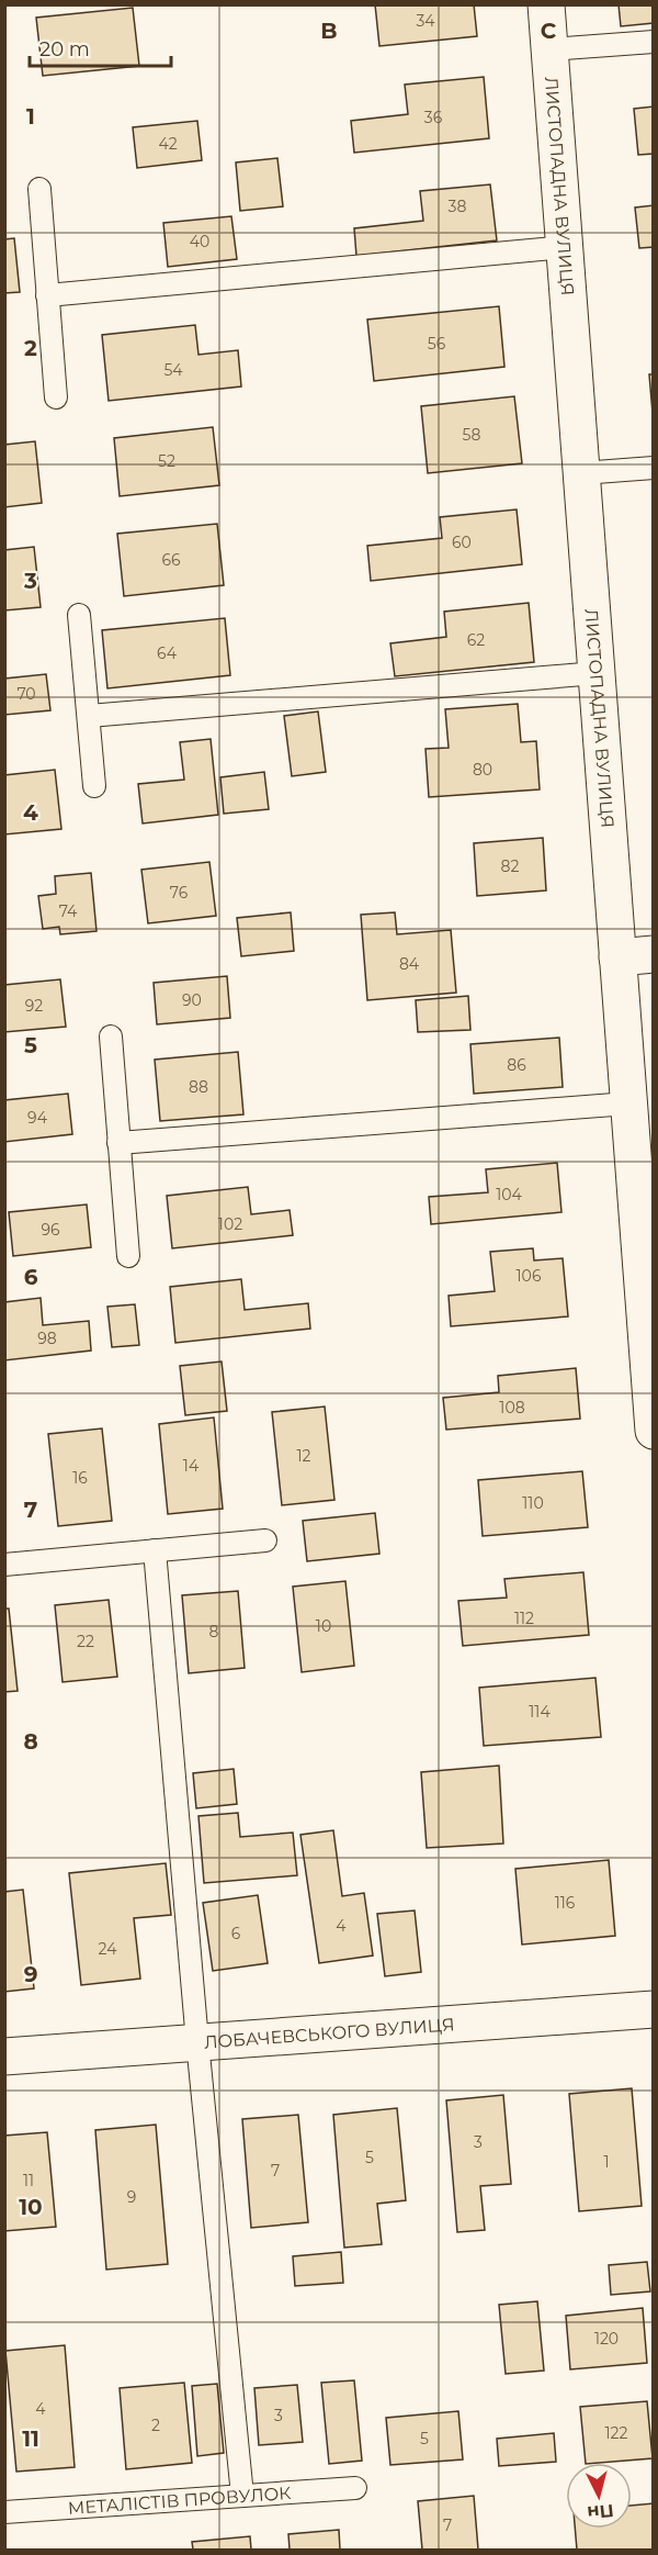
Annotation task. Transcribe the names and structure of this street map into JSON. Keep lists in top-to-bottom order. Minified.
{"streets":{"street":["ЛИСТОПАДНА ВУЛИЦЯ","ЛОБАЧЕВСЬКОГО ВУЛИЦЯ"],"lane":["МЕТАЛІСТІВ ПРОВУЛОК"]},"house_numbers":["34","36","42","38","40","56","54","58","52","60","66","62","64","70","80","82","76","74","84","90","92","86","88","94","104","102","96","106","98","108","12","14","16","110","112","10","8","22","114","116","4","6","24","3","5","1","7","11","9","120","4","3","2","122","5","7"],"scale_bar":"20 m","north":"bottom","grid":{"columns":["B","C"],"rows":["1","2","3","4","5","6","7","8","9","10","11"]}}
